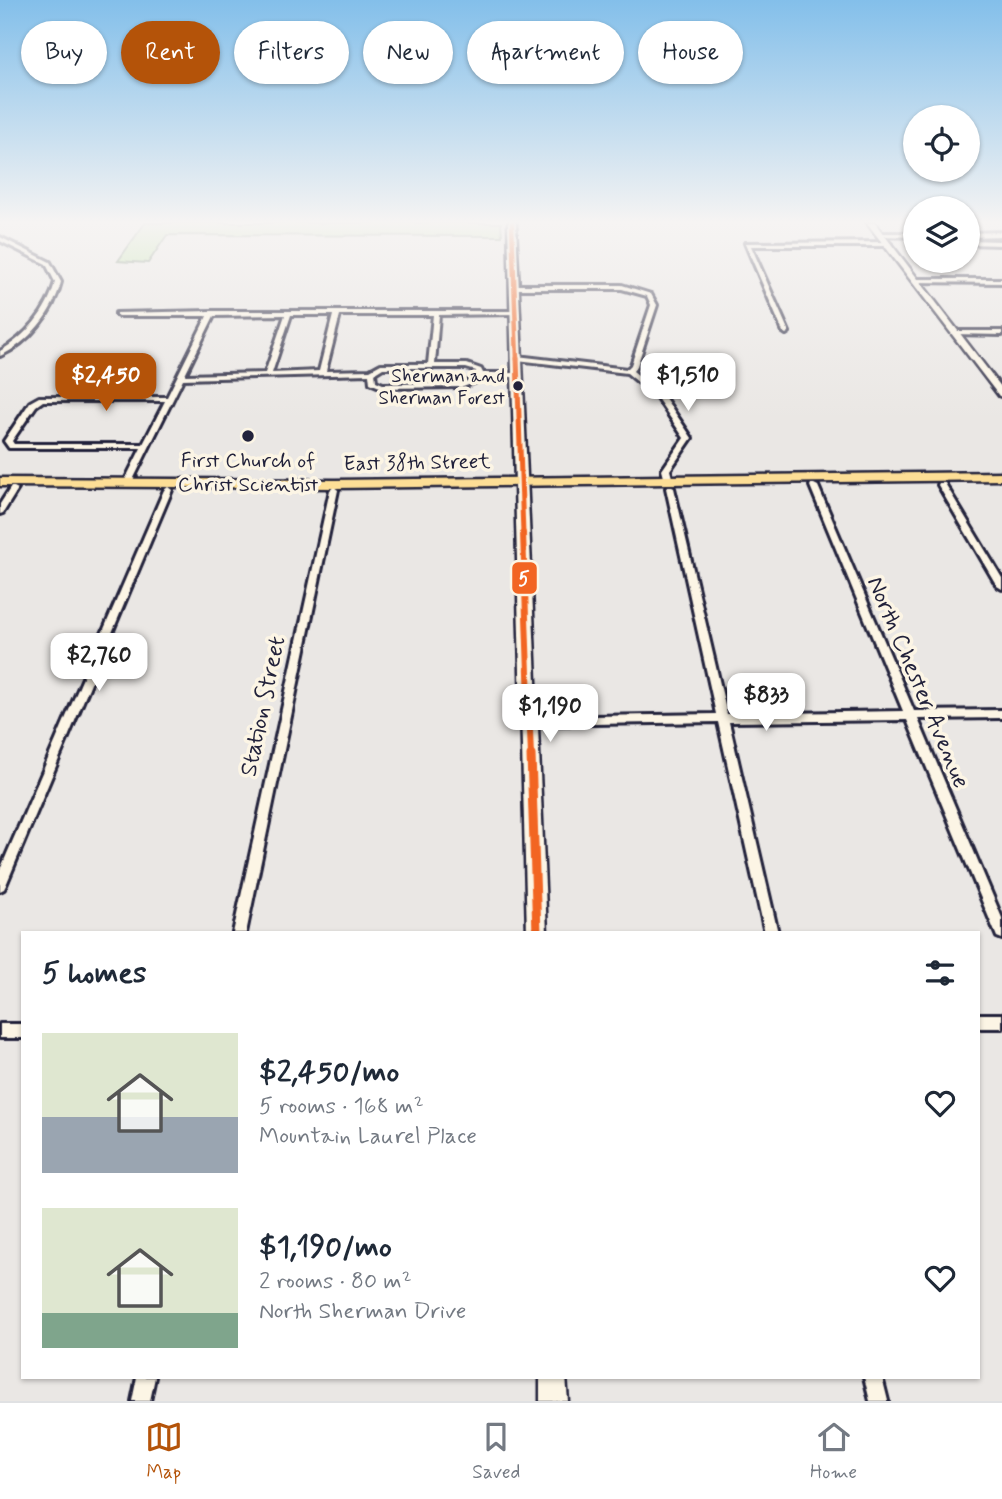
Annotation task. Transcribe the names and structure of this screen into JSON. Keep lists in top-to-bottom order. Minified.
{"streets":{"main road":["East 38th Street"],"street":["North Chester Avenue","Station Street"]},"crossings":[["East 38th Street","North Chester Avenue"],["East 38th Street","Station Street"]],"places":["Sherman and Sherman Forest","First Church of Christ Scientist"],"lines":["transit line 5"],"page":{"chip":["Buy","Rent","Filters","New","Apartment","House"],"price":["$2,450","$1,510","$2,760","$833","$1,190"],"heading":"5 homes","list":[{"name":"$2,450/mo","note":"5 rooms · 168 m² · Mountain Laurel Place"},{"name":"$1,190/mo","note":"2 rooms · 80 m² · North Sherman Drive"}],"tabs":["Map","Saved","Home"]}}
